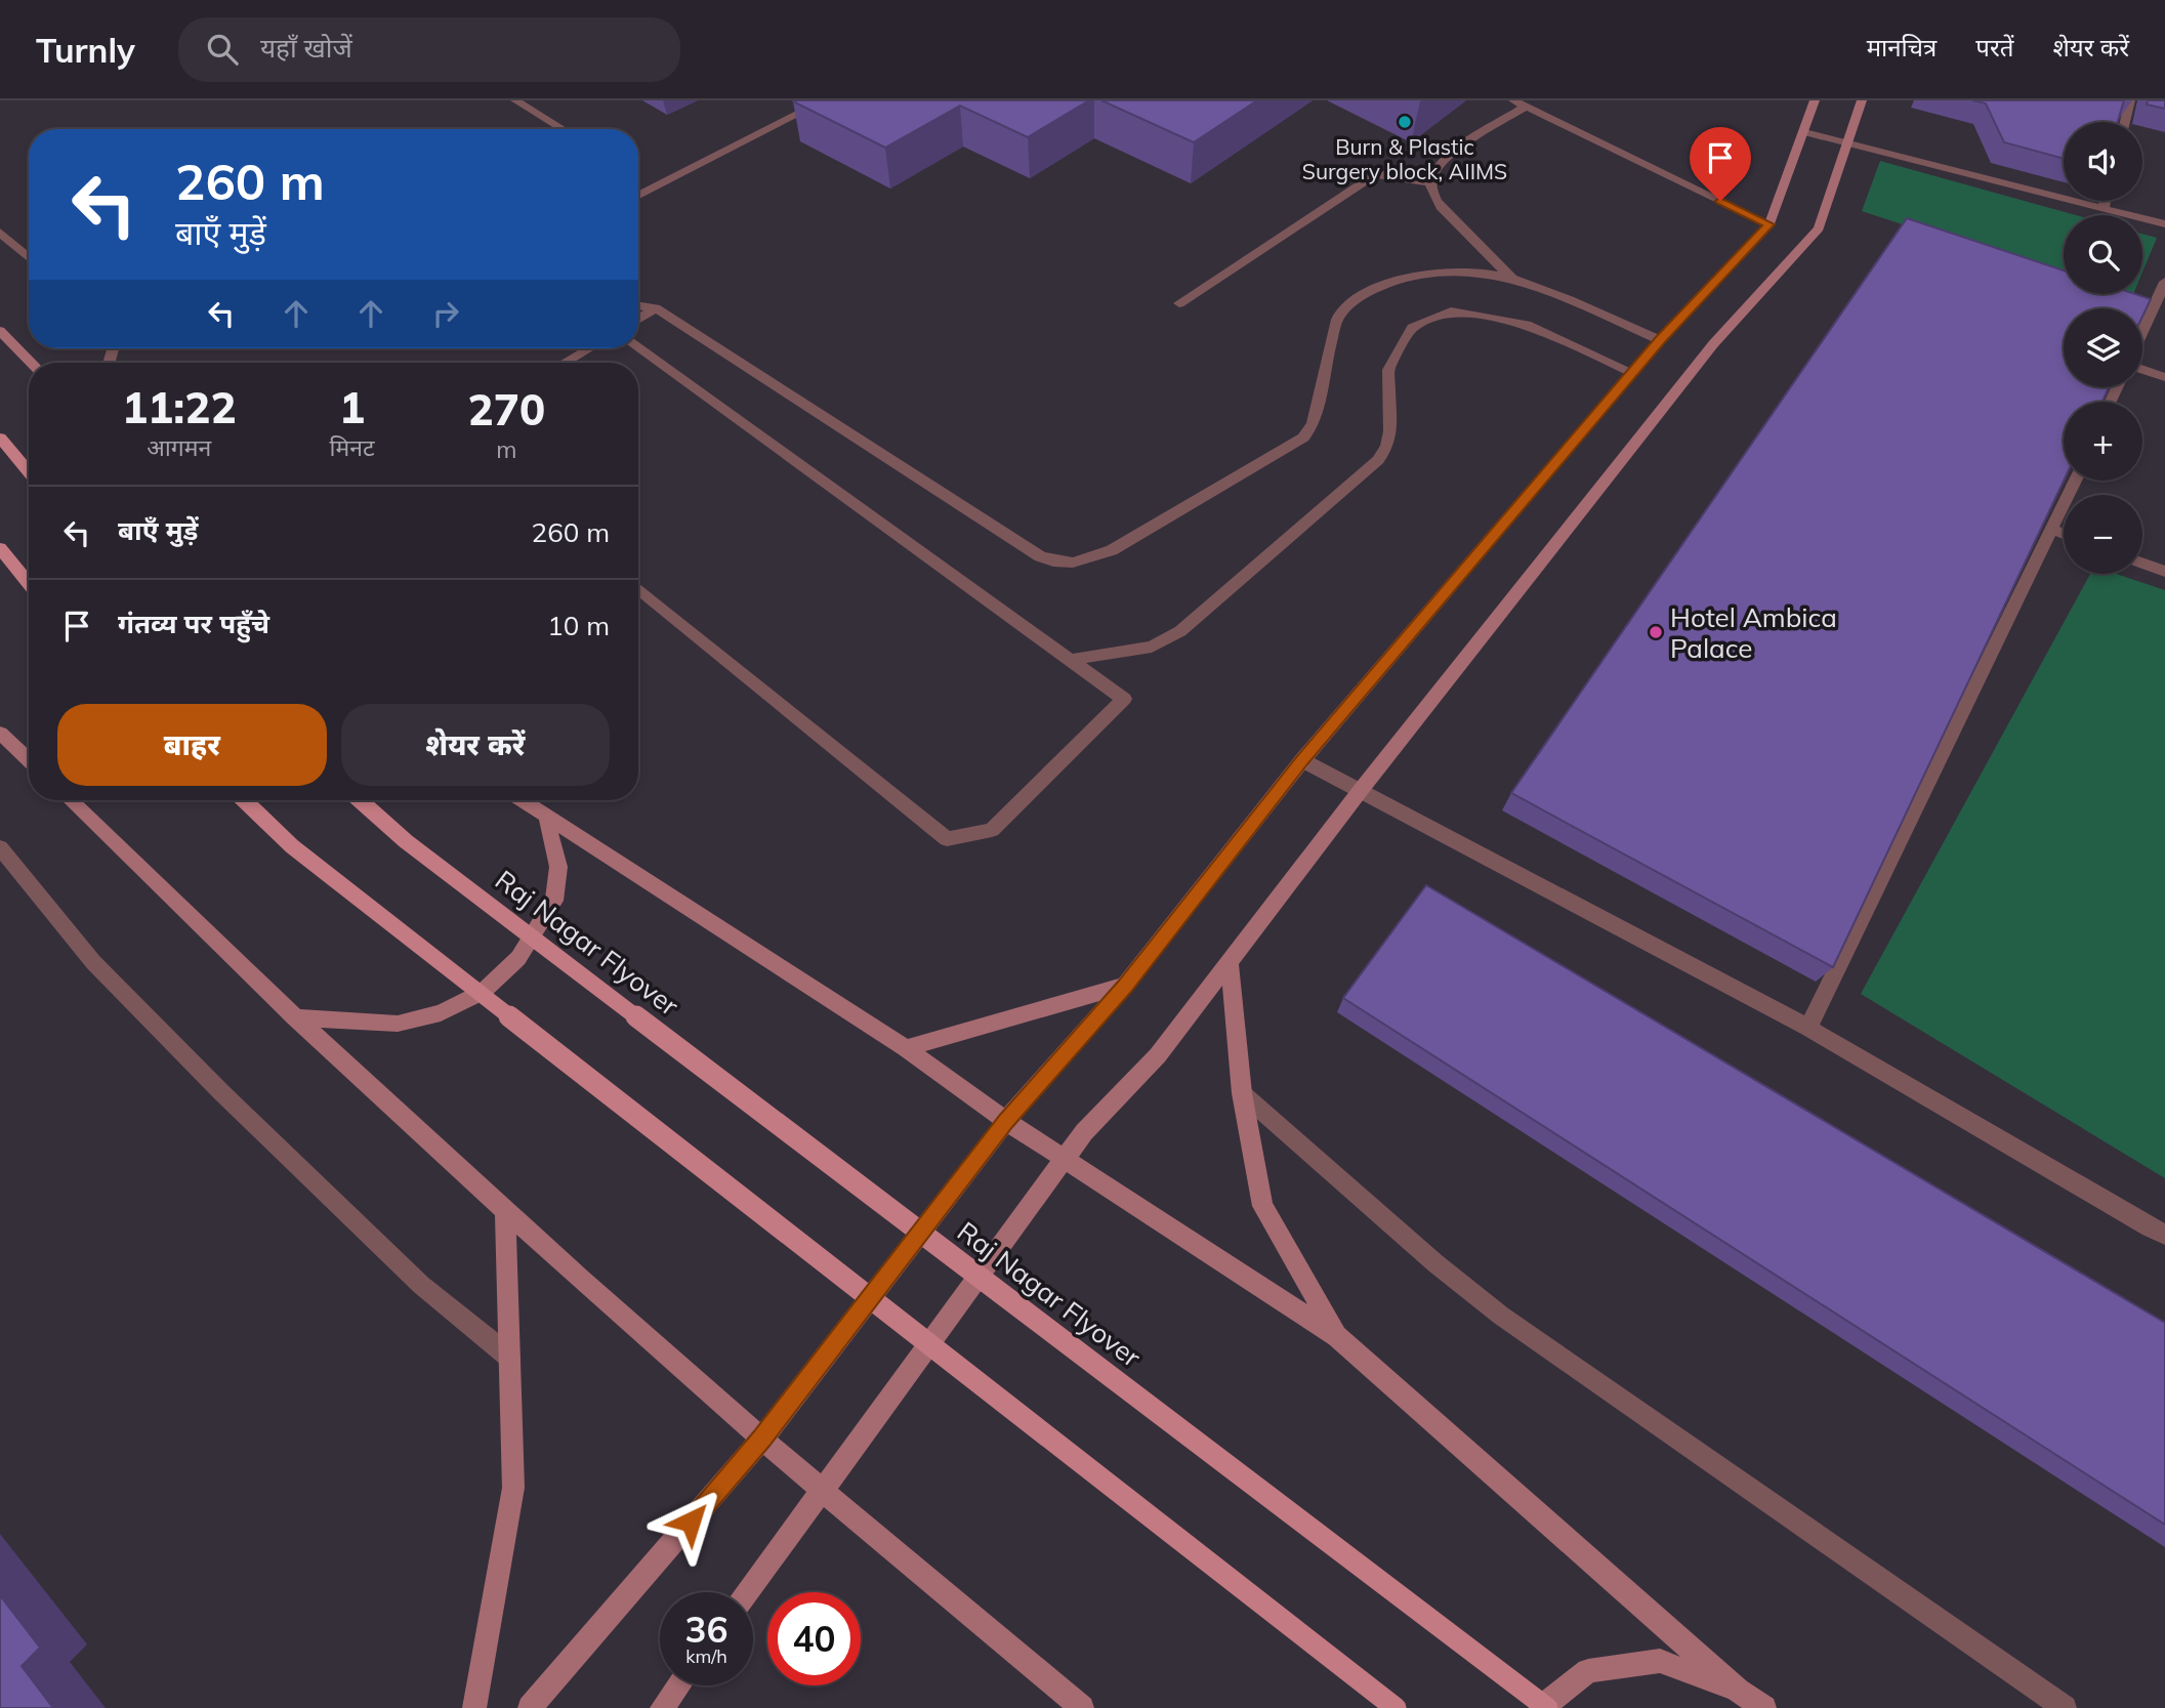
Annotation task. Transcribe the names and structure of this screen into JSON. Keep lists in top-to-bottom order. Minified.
{"streets":{"main road":["Raj Nagar Flyover"]},"places":["Burn & Plastic Surgery block, AIIMS","Hotel Ambica Palace"],"page":{"header":"Turnly","search":"यहाँ खोजें","nav":["मानचित्र","परतें","शेयर करें"],"map_buttons":["+","−"],"turn":["260 m","बाएँ मुड़ें"],"eta":["11:22","आगमन","1","मिनट","270","m"],"list":[{"name":"बाएँ मुड़ें","value":"260 m"},{"name":"गंतव्य पर पहुँचे","value":"10 m"}],"buttons":["बाहर","शेयर करें"],"speed":"36 km/h","limit":"40"}}
